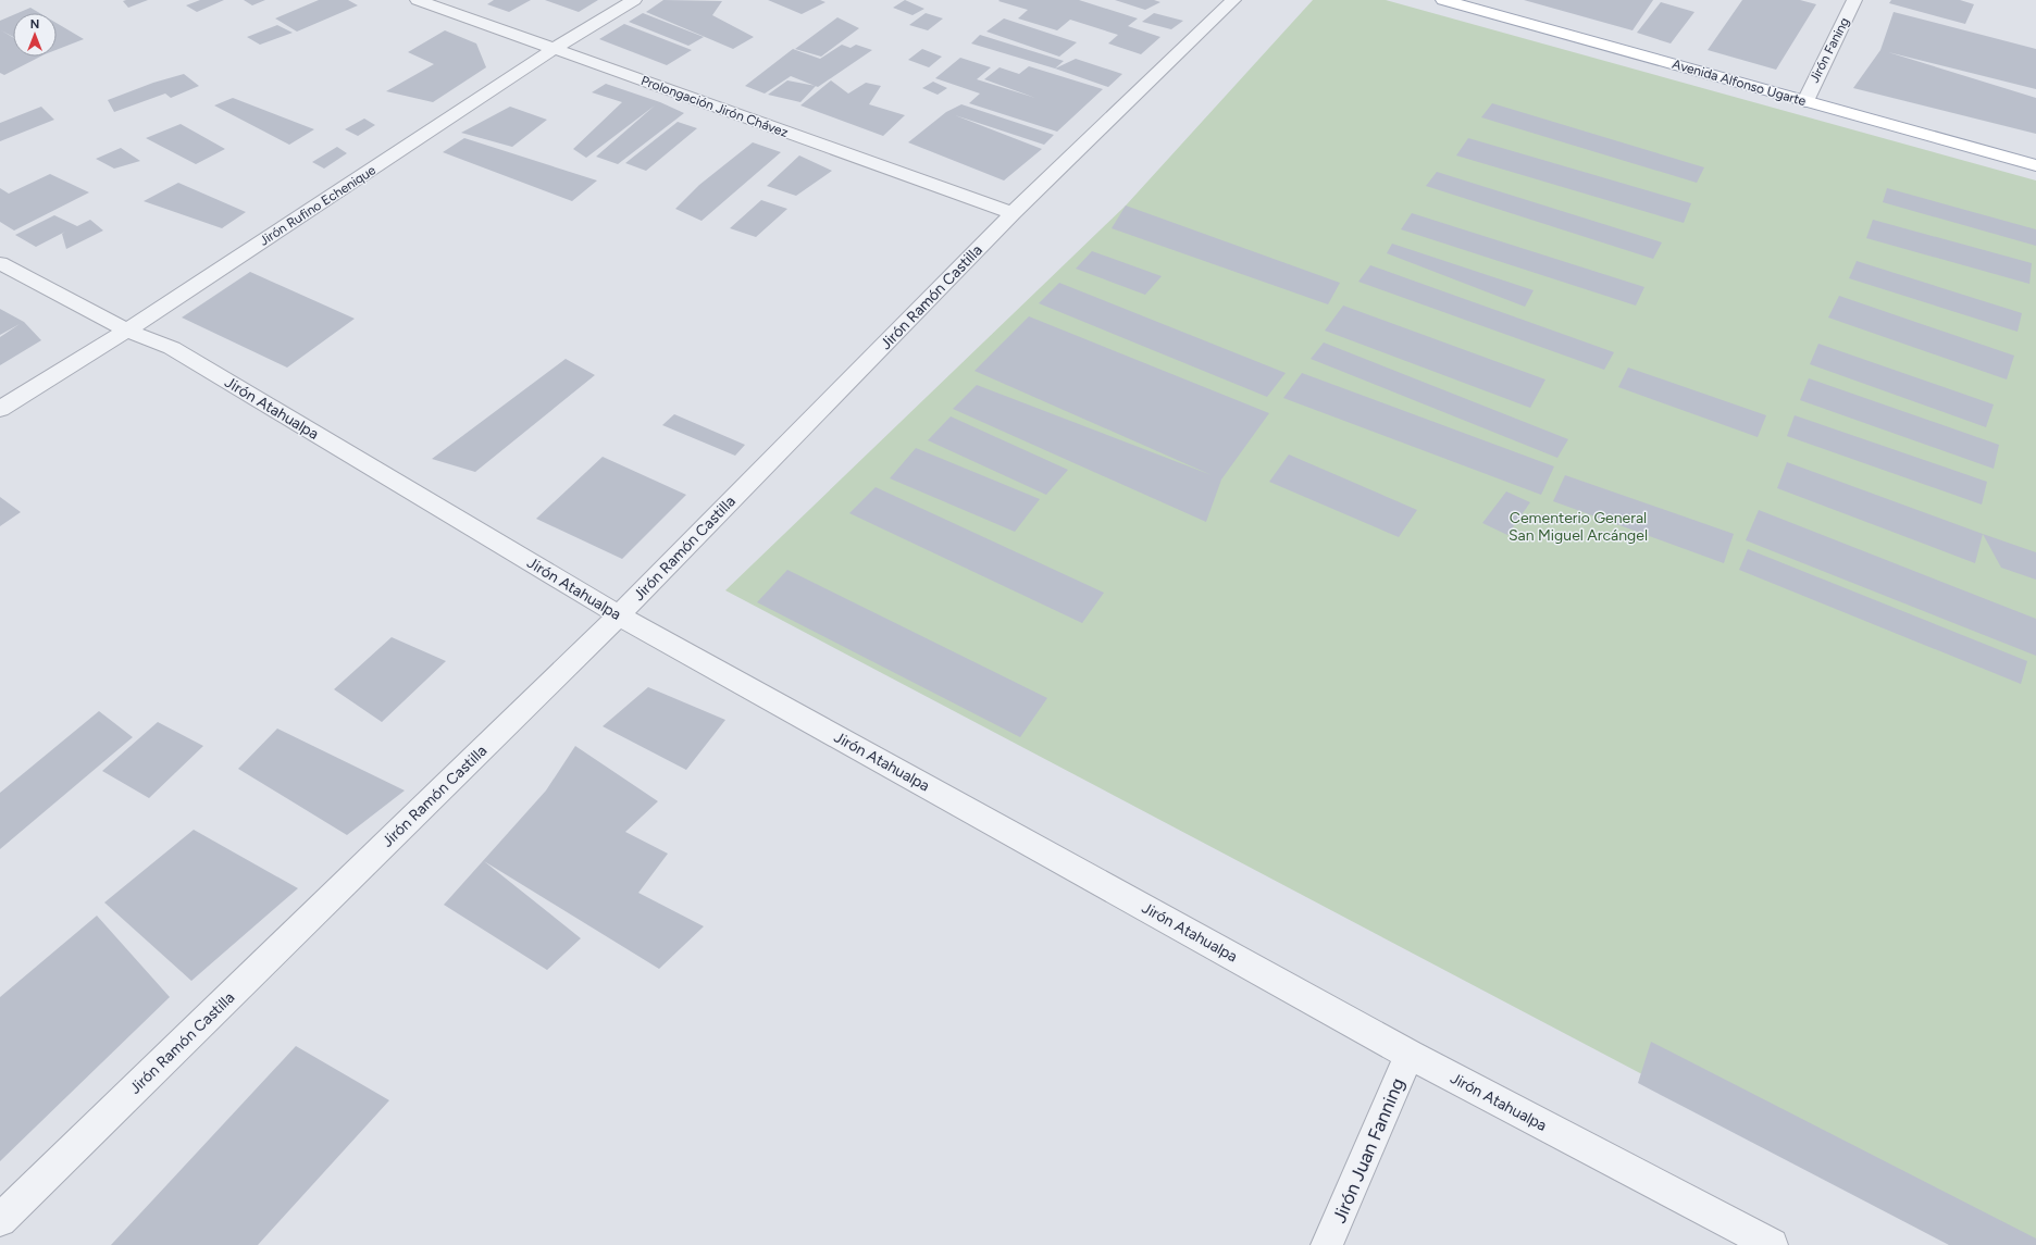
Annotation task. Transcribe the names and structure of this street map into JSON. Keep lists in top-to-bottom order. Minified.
{"streets":{"main road":["Avenida Alfonso Ugarte"],"street":["Jirón Faning","Prolongación Jirón Chávez","Jirón Rufino Echenique","Jirón Ramón Castilla","Jirón Atahualpa","Jirón Juan Fanning"]},"crossings":[["Jirón Faning","Avenida Alfonso Ugarte"],["Prolongación Jirón Chávez","Jirón Rufino Echenique"],["Prolongación Jirón Chávez","Jirón Ramón Castilla"],["Jirón Rufino Echenique","Jirón Atahualpa"],["Jirón Ramón Castilla","Jirón Atahualpa"],["Jirón Atahualpa","Jirón Juan Fanning"]],"parks":["Cementerio General San Miguel Arcángel"],"north":"top"}
